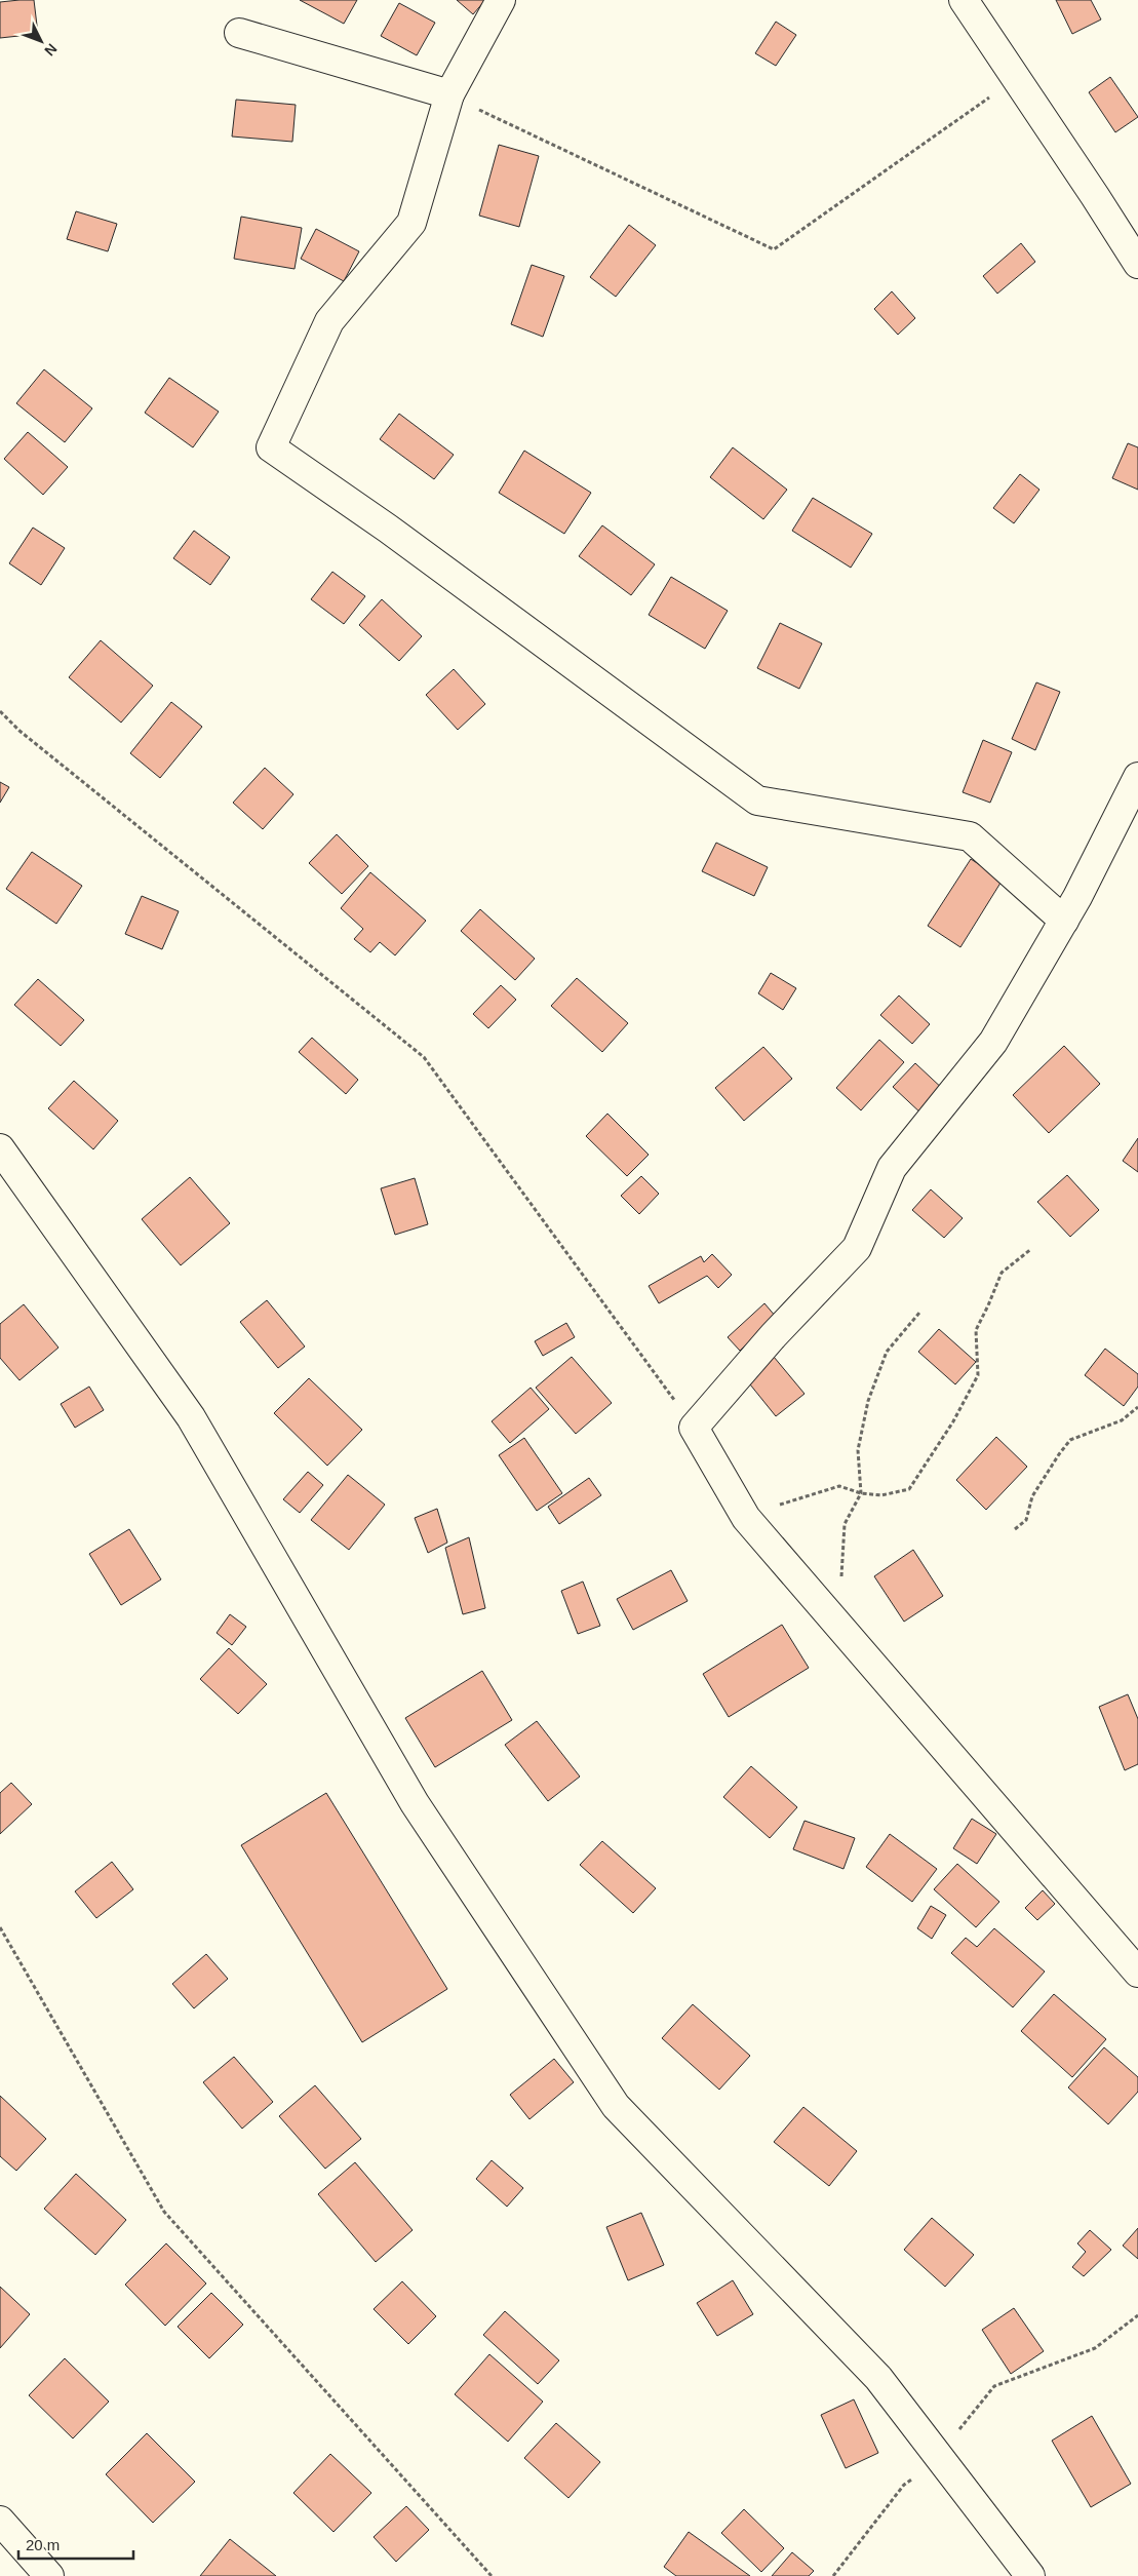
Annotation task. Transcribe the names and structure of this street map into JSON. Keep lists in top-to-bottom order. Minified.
{"scale_bar":"20 m","north":"bottom right"}
